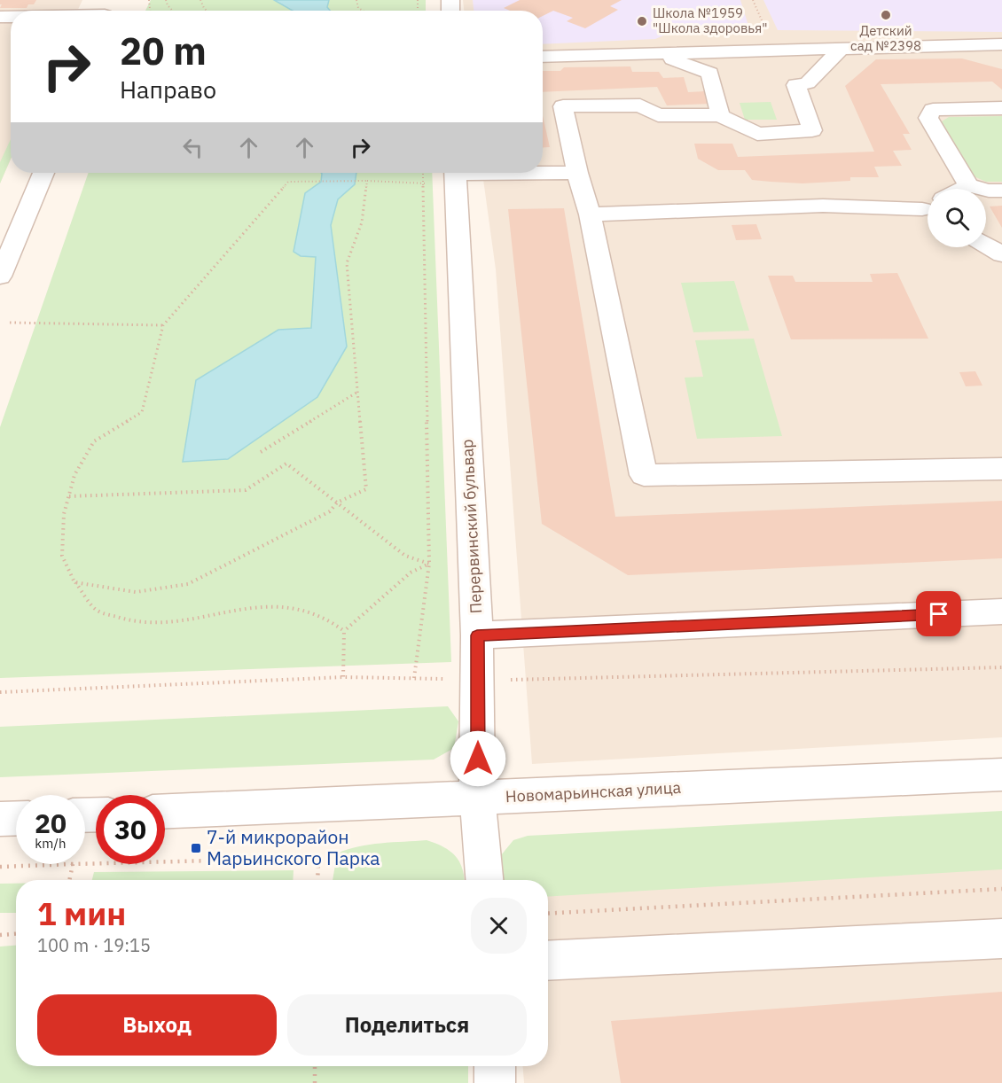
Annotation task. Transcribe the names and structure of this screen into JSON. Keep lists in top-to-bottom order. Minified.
{"streets":{"street":["Перервинский бульвар","Новомарьинская улица"]},"crossings":[["Перервинский бульвар","Новомарьинская улица"]],"places":{"other":["Детский сад №2398","Школа №1959 \"Школа здоровья\""],"transit":["7-й микрорайон Марьинского Парка"]},"page":{"turn":["20 m","Направо"],"speed":"20 km/h","limit":"30","heading":["1 мин","100 m · 19:15"],"buttons":["Выход","Поделиться"]}}
